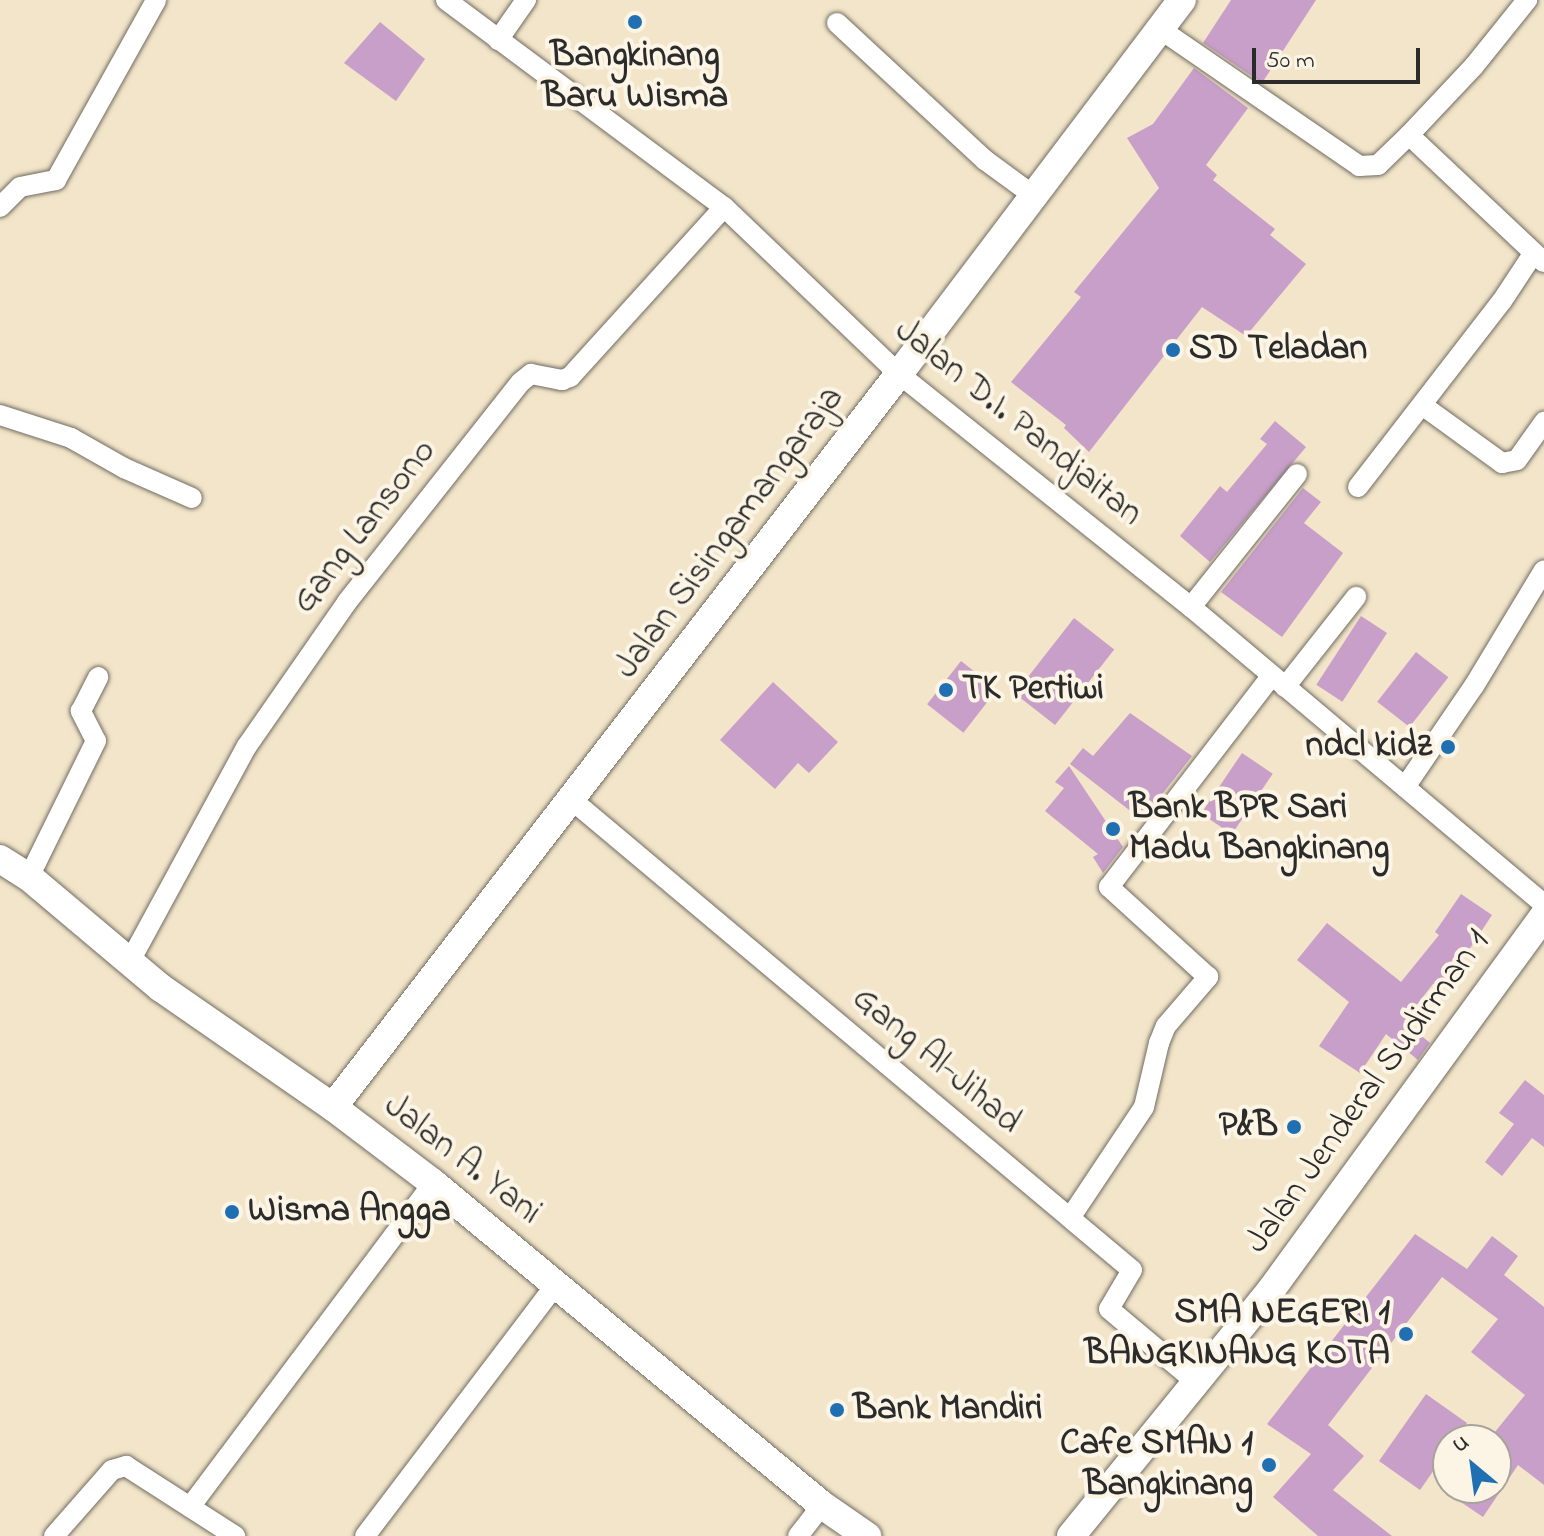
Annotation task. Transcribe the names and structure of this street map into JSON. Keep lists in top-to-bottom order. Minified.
{"streets":{"street":["Jalan D.I. Pandjaitan","Gang Lansono","Jalan Sisingamangaraja","Gang Al-Jihad","Jalan Jenderal Sudirman 1","Jalan A. Yani"]},"crossings":[["Jalan D.I. Pandjaitan","Gang Lansono"],["Jalan D.I. Pandjaitan","Jalan Sisingamangaraja"],["Gang Lansono","Jalan A. Yani"],["Jalan Sisingamangaraja","Gang Al-Jihad"],["Jalan Sisingamangaraja","Jalan A. Yani"],["Gang Al-Jihad","Jalan Jenderal Sudirman 1"]],"places":["Bangkinang Baru Wisma","SD Teladan","TK Pertiwi","ndcl kidz","Bank BPR Sari Madu Bangkinang","P&B","Wisma Angga","SMA NEGERI 1 BANGKINANG KOTA","Bank Mandiri","Cafe SMAN 1 Bangkinang"],"scale_bar":"50 m","north":"top left"}
